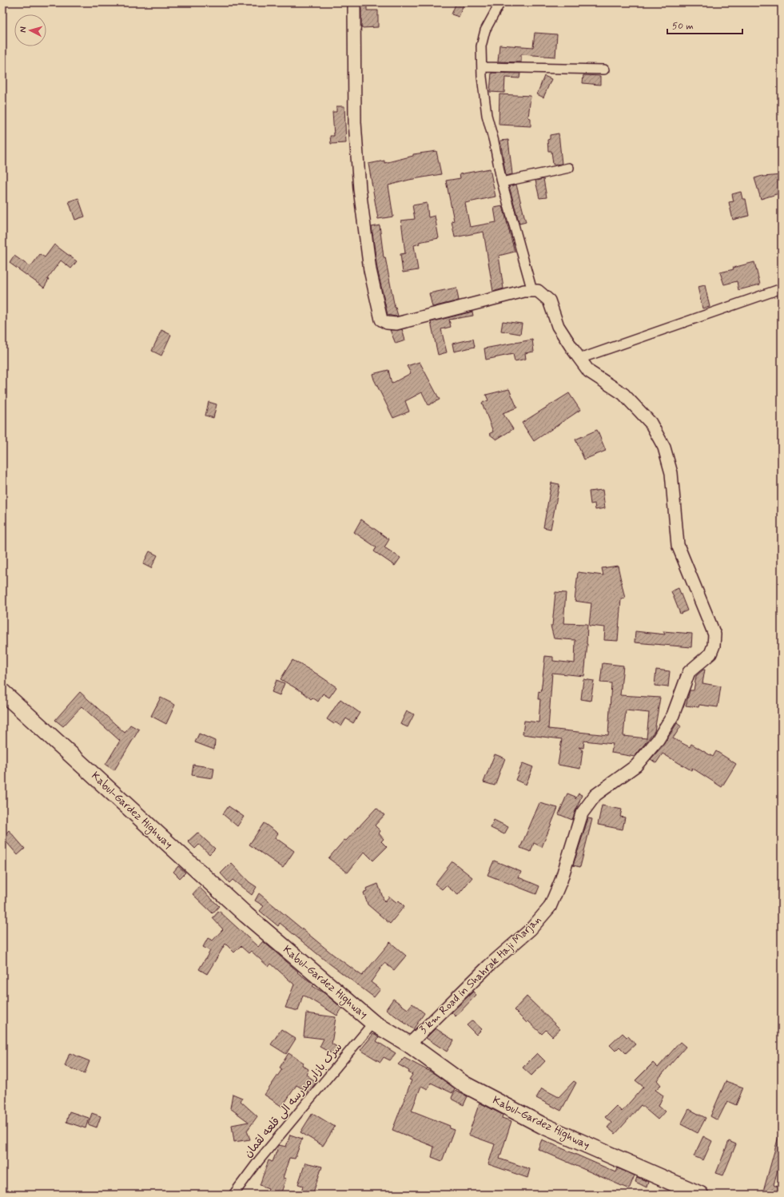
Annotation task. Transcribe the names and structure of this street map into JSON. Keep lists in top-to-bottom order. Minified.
{"streets":{"highway":["Kabul-Gardez Highway"],"street":["3 km Road in Shahrak Haji Marjan","سرک بازار مدرسه الی قلعه لقمان"]},"crossings":[["Kabul-Gardez Highway","3 km Road in Shahrak Haji Marjan"],["Kabul-Gardez Highway","سرک بازار مدرسه الی قلعه لقمان"]],"scale_bar":"50 m","north":"left"}
